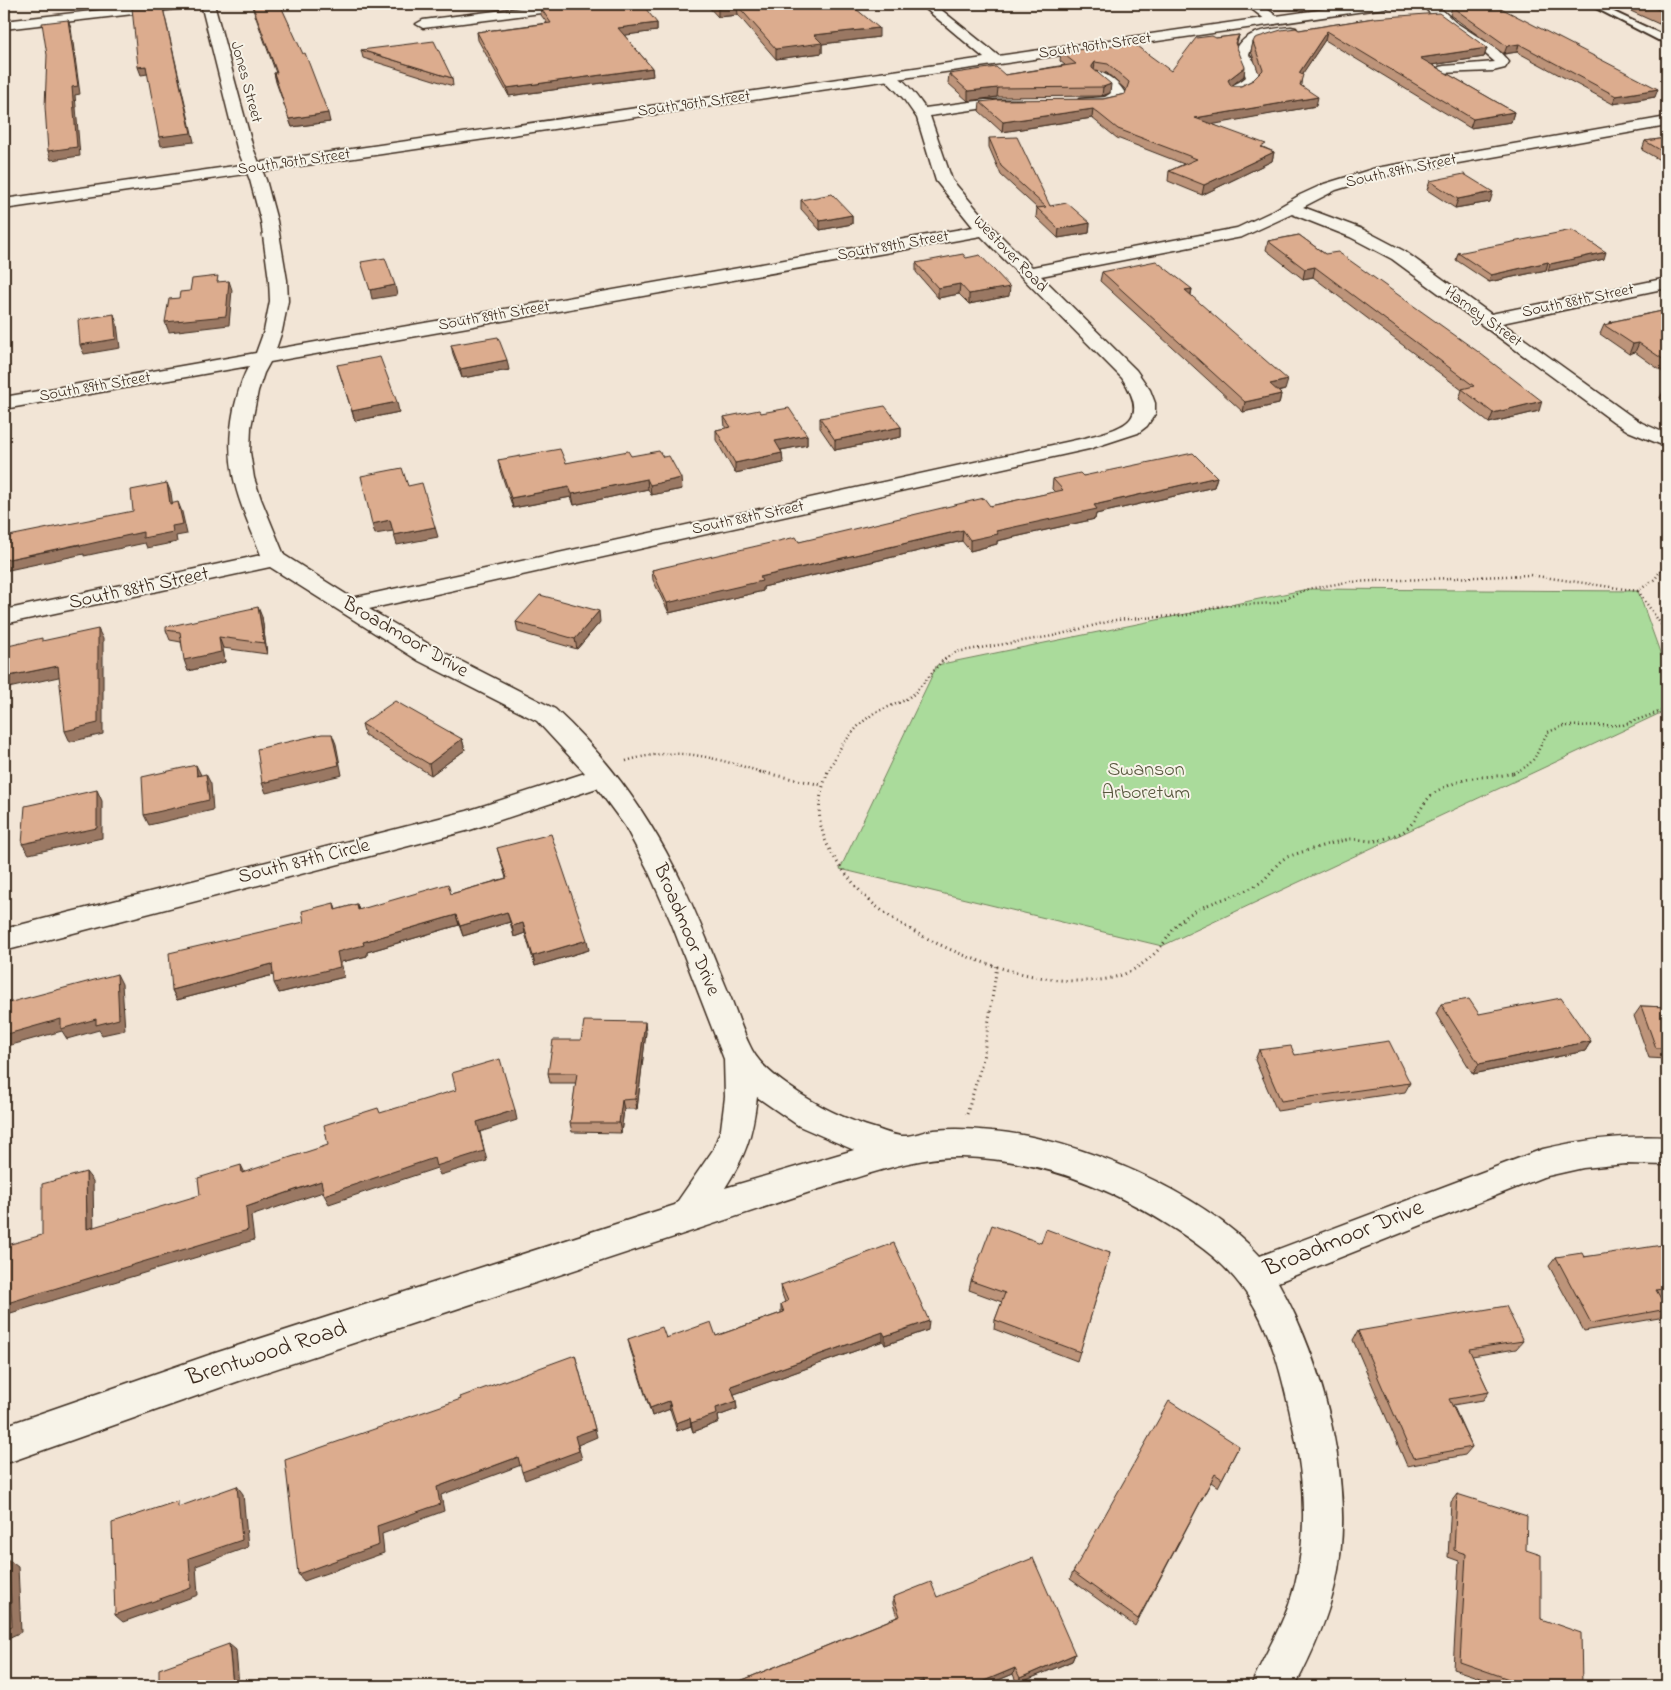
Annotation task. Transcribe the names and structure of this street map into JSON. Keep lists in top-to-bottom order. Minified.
{"streets":{"street":["South 90th Street","Jones Street","South 89th Street","Westover Road","South 88th Street","Harney Street","Broadmoor Drive","South 87th Circle","Brentwood Road"]},"crossings":[["South 90th Street","Jones Street"],["South 90th Street","Westover Road"],["South 89th Street","Westover Road"],["South 89th Street","Harney Street"],["Westover Road","South 88th Street"],["South 88th Street","Harney Street"],["South 88th Street","Broadmoor Drive"],["Broadmoor Drive","South 87th Circle"],["Broadmoor Drive","Brentwood Road"]],"parks":["Swanson Arboretum"]}
